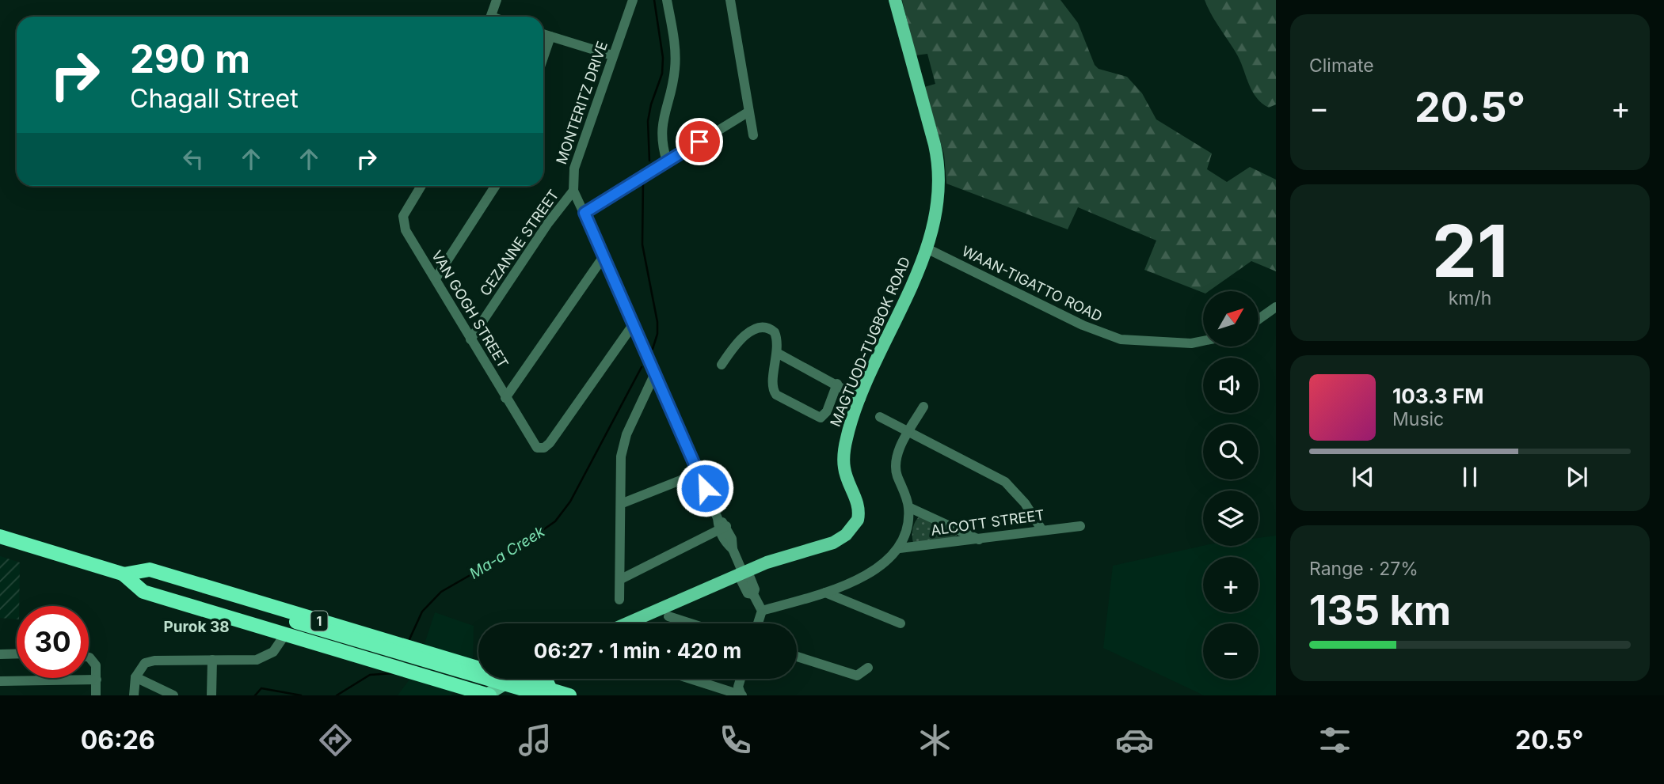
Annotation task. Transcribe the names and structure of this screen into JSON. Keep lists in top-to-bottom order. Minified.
{"streets":{"highway":["1"],"main road":["MAGTUOD-TUGBOK ROAD"],"street":["MONTERITZ DRIVE","CEZANNE STREET","WAAN-TIGATTO ROAD","VAN GOGH STREET","ALCOTT STREET"]},"crossings":[["MONTERITZ DRIVE","CEZANNE STREET"],["CEZANNE STREET","VAN GOGH STREET"],["WAAN-TIGATTO ROAD","MAGTUOD-TUGBOK ROAD"]],"districts":["Purok 38"],"water":["Ma-a Creek"],"north":"top right","page":{"tile":["Climate",["21","km/h"],["Range · 27%","135 km"]],"turn":["290 m","Chagall Street"],"heat":["−","20.5°","+"],"map_buttons":["+","−"],"song":["103.3 FM","Music"],"limit":"30","trip":"06:27 · 1 min · 420 m","tabs":["06:26","20.5°"]}}
